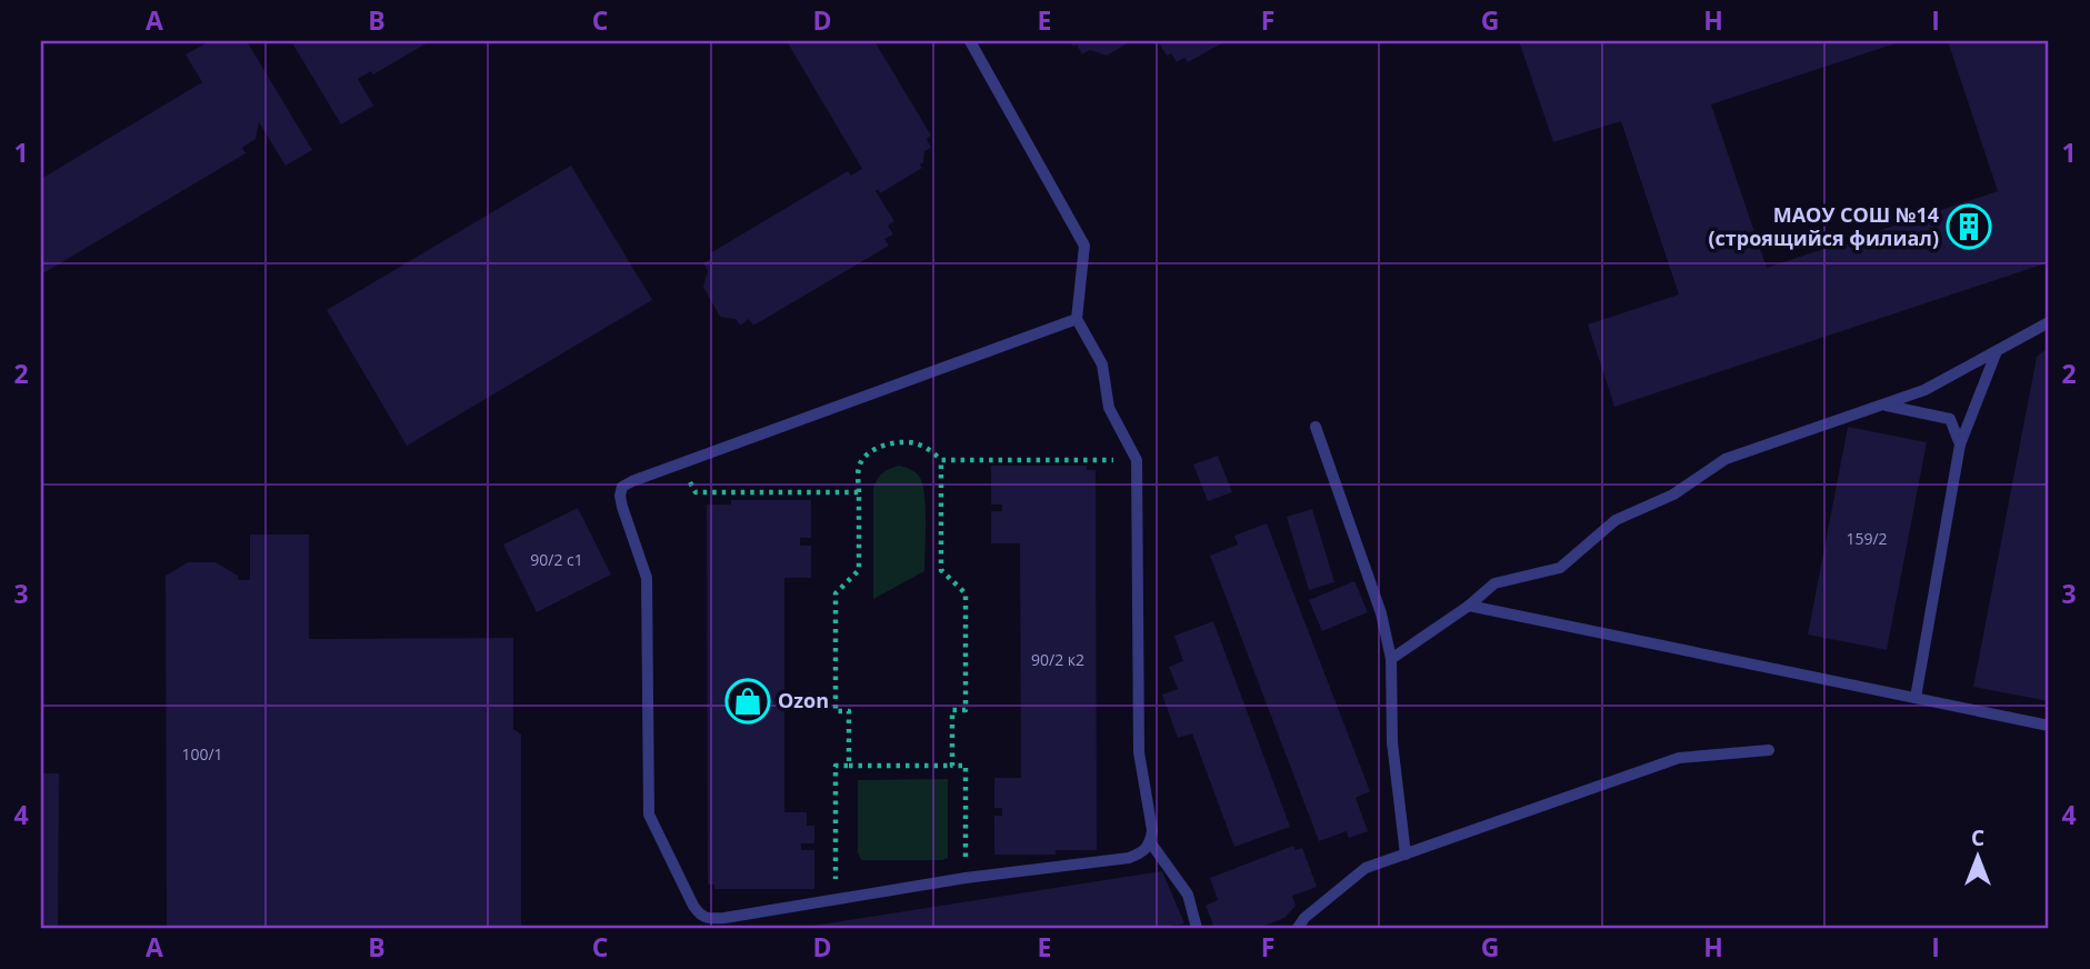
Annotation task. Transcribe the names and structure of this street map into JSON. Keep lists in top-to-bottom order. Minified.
{"places":{"building":["МАОУ СОШ №14 (строящийся филиал)"],"shop":["Ozon"]},"house_numbers":["159/2","90/2 с1","90/2 к2","100/1"],"north":"top","grid":{"columns":["A","B","C","D","E","F","G","H","I"],"rows":["1","2","3","4"]}}
